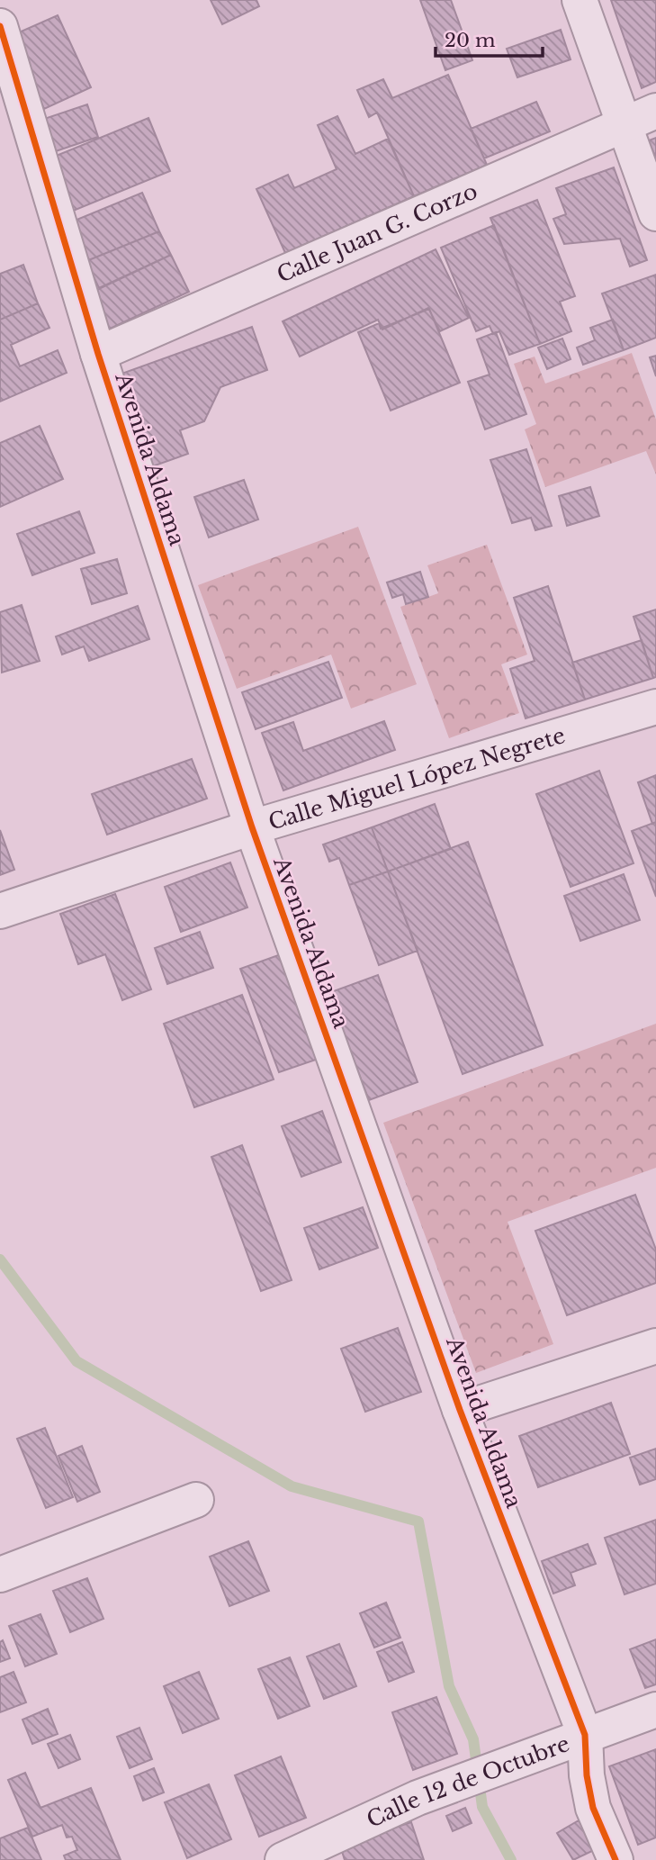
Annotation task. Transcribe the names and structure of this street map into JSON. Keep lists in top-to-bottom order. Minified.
{"streets":{"street":["Calle Juan G. Corzo","Avenida Aldama","Calle Miguel López Negrete","Calle 12 de Octubre"]},"crossings":[["Calle Juan G. Corzo","Avenida Aldama"],["Avenida Aldama","Calle Miguel López Negrete"],["Avenida Aldama","Calle 12 de Octubre"]],"scale_bar":"20 m"}
